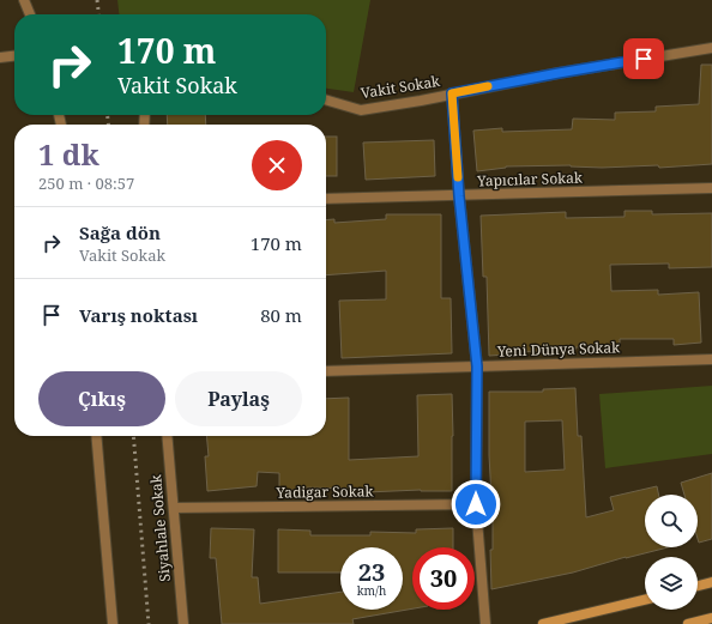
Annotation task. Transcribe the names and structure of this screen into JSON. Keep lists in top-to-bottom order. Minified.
{"streets":{"street":["Vakit Sokak","Yapıcılar Sokak","Yeni Dünya Sokak","Yadigar Sokak","Siyahlale Sokak"]},"crossings":[["Yadigar Sokak","Siyahlale Sokak"]],"page":{"turn":["170 m","Vakit Sokak"],"heading":["1 dk","250 m · 08:57"],"list":[{"name":"Sağa dön","note":"Vakit Sokak","value":"170 m"},{"name":"Varış noktası","value":"80 m"}],"buttons":["Çıkış","Paylaş"],"speed":"23 km/h","limit":"30"}}
